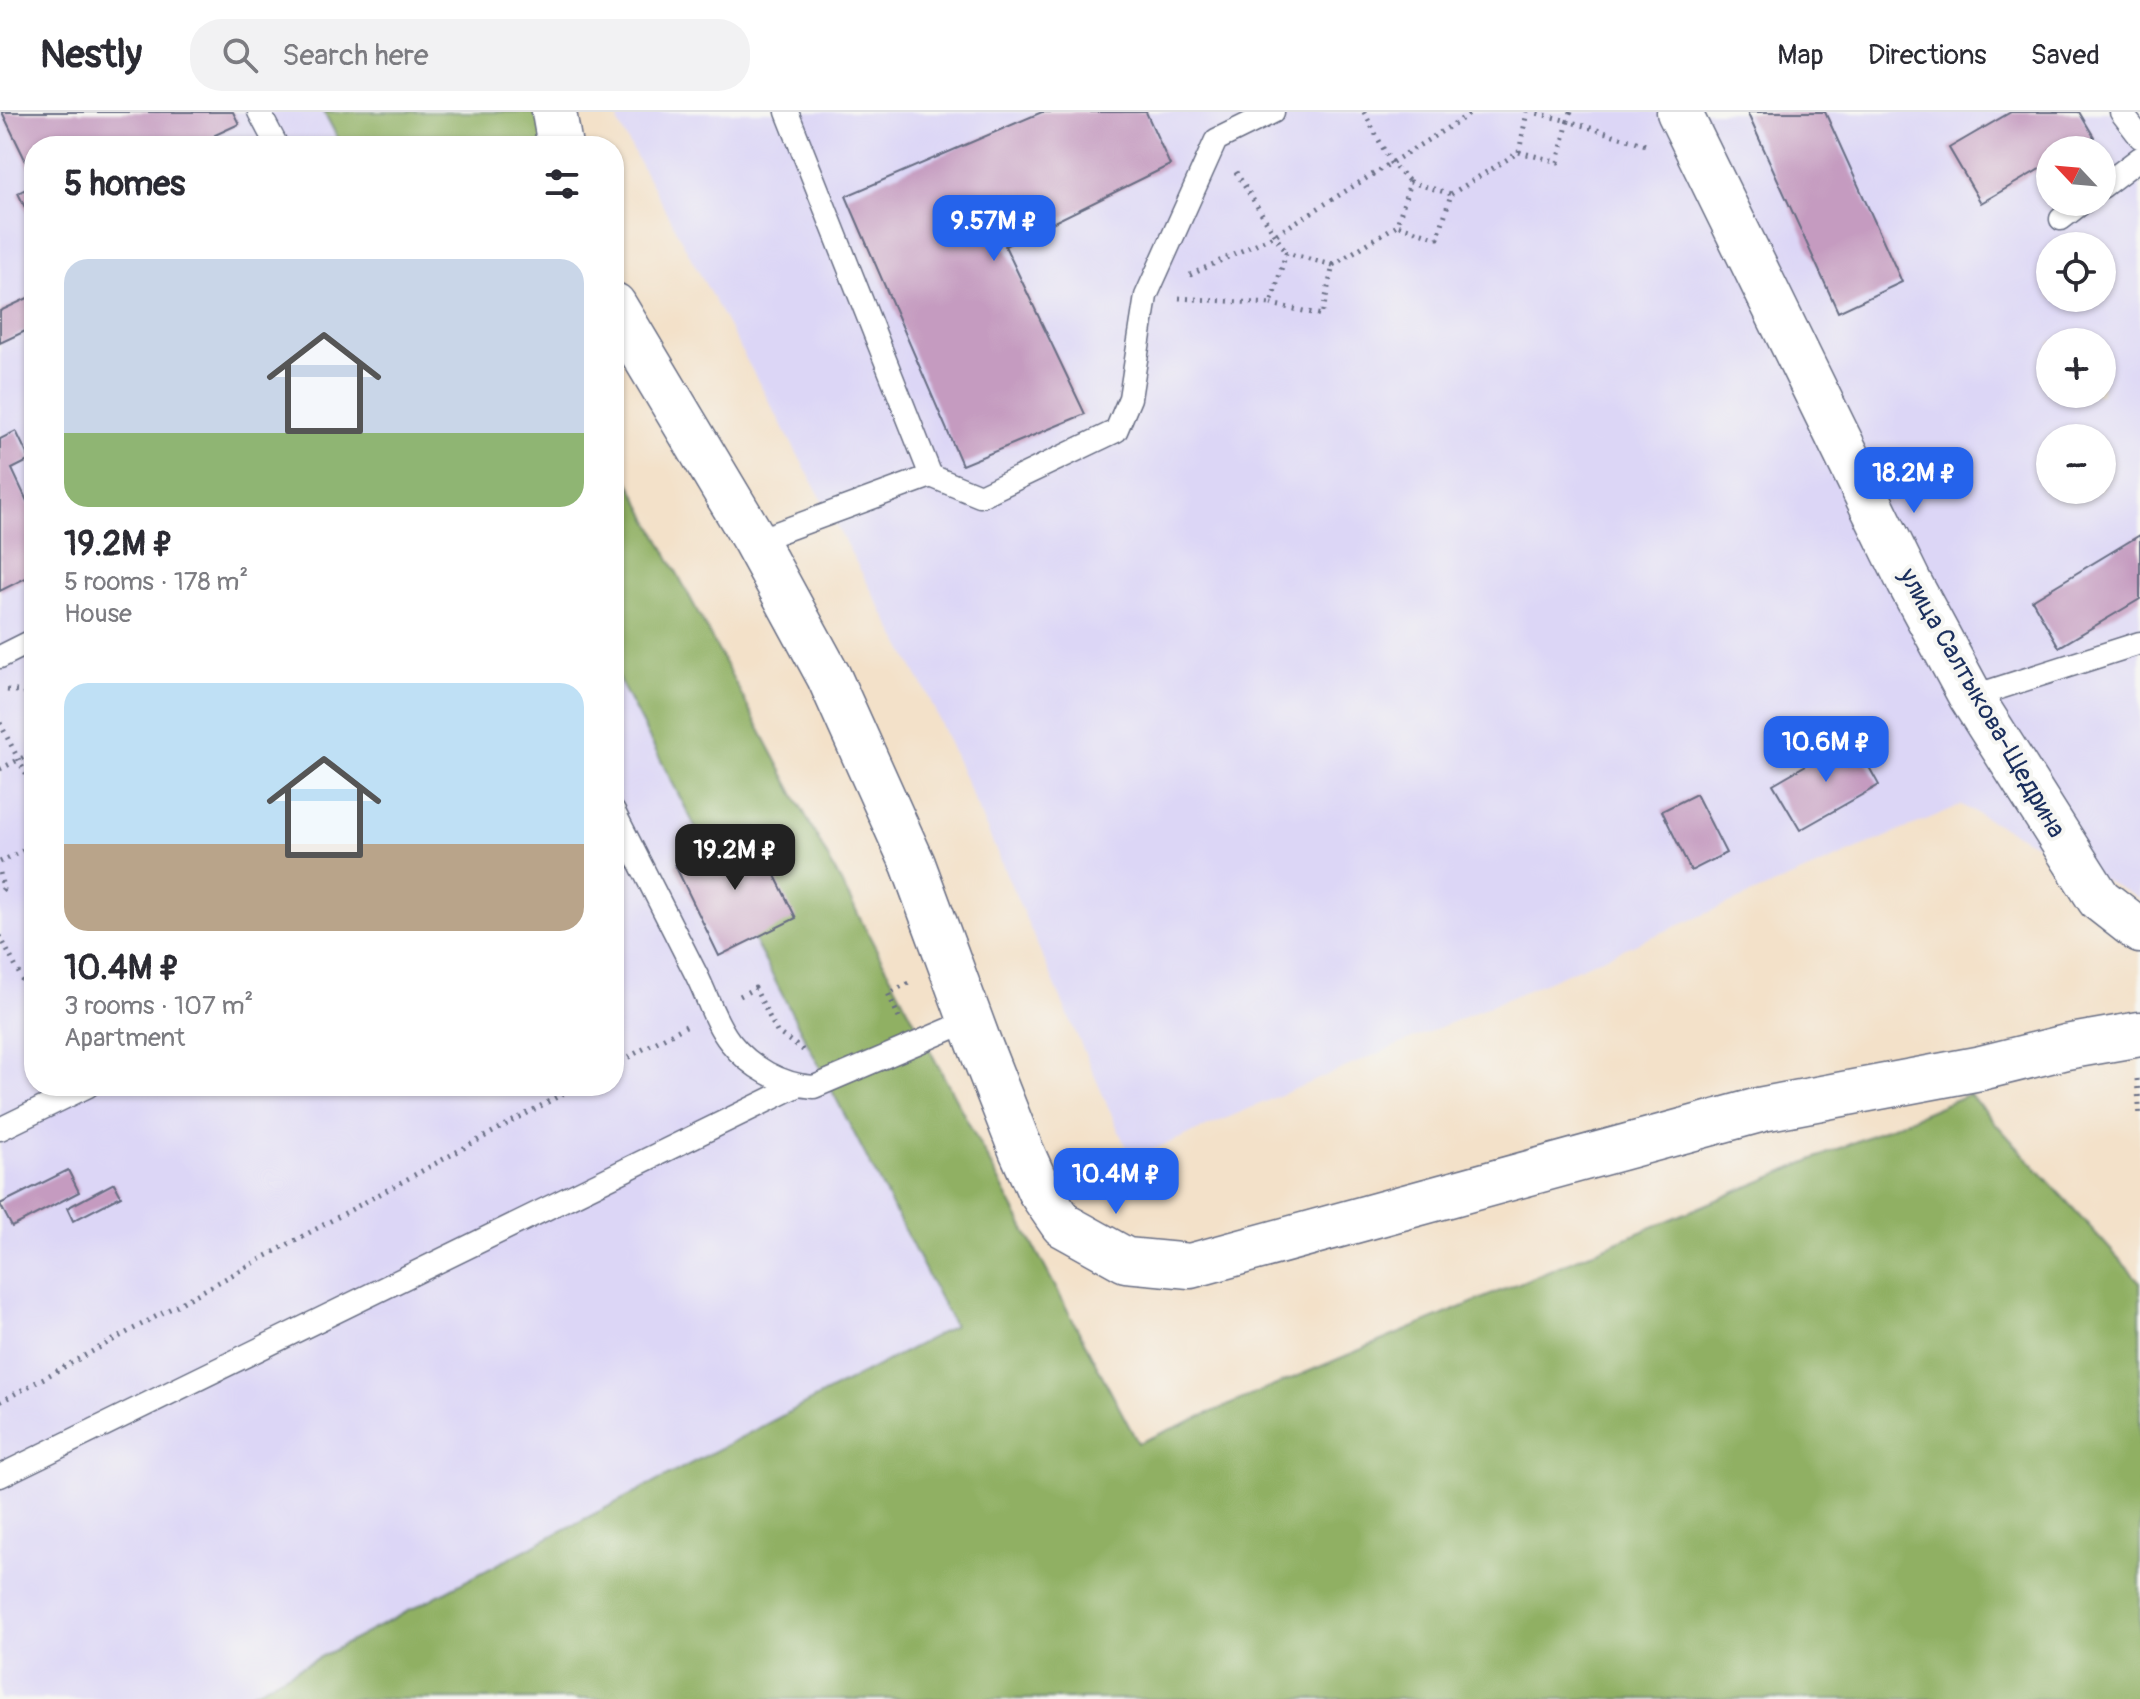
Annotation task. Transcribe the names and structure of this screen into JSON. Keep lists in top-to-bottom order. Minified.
{"streets":{"street":["улица Салтыкова-Щедрина"]},"north":"top left","page":{"header":"Nestly","search":"Search here","nav":["Map","Directions","Saved"],"map_buttons":["+","−"],"heading":"5 homes","price":["9.57M ₽","18.2M ₽","10.6M ₽","19.2M ₽","10.4M ₽"],"list":[{"name":"19.2M ₽","note":"5 rooms · 178 m² · House"},{"name":"10.4M ₽","note":"3 rooms · 107 m² · Apartment"}]}}
